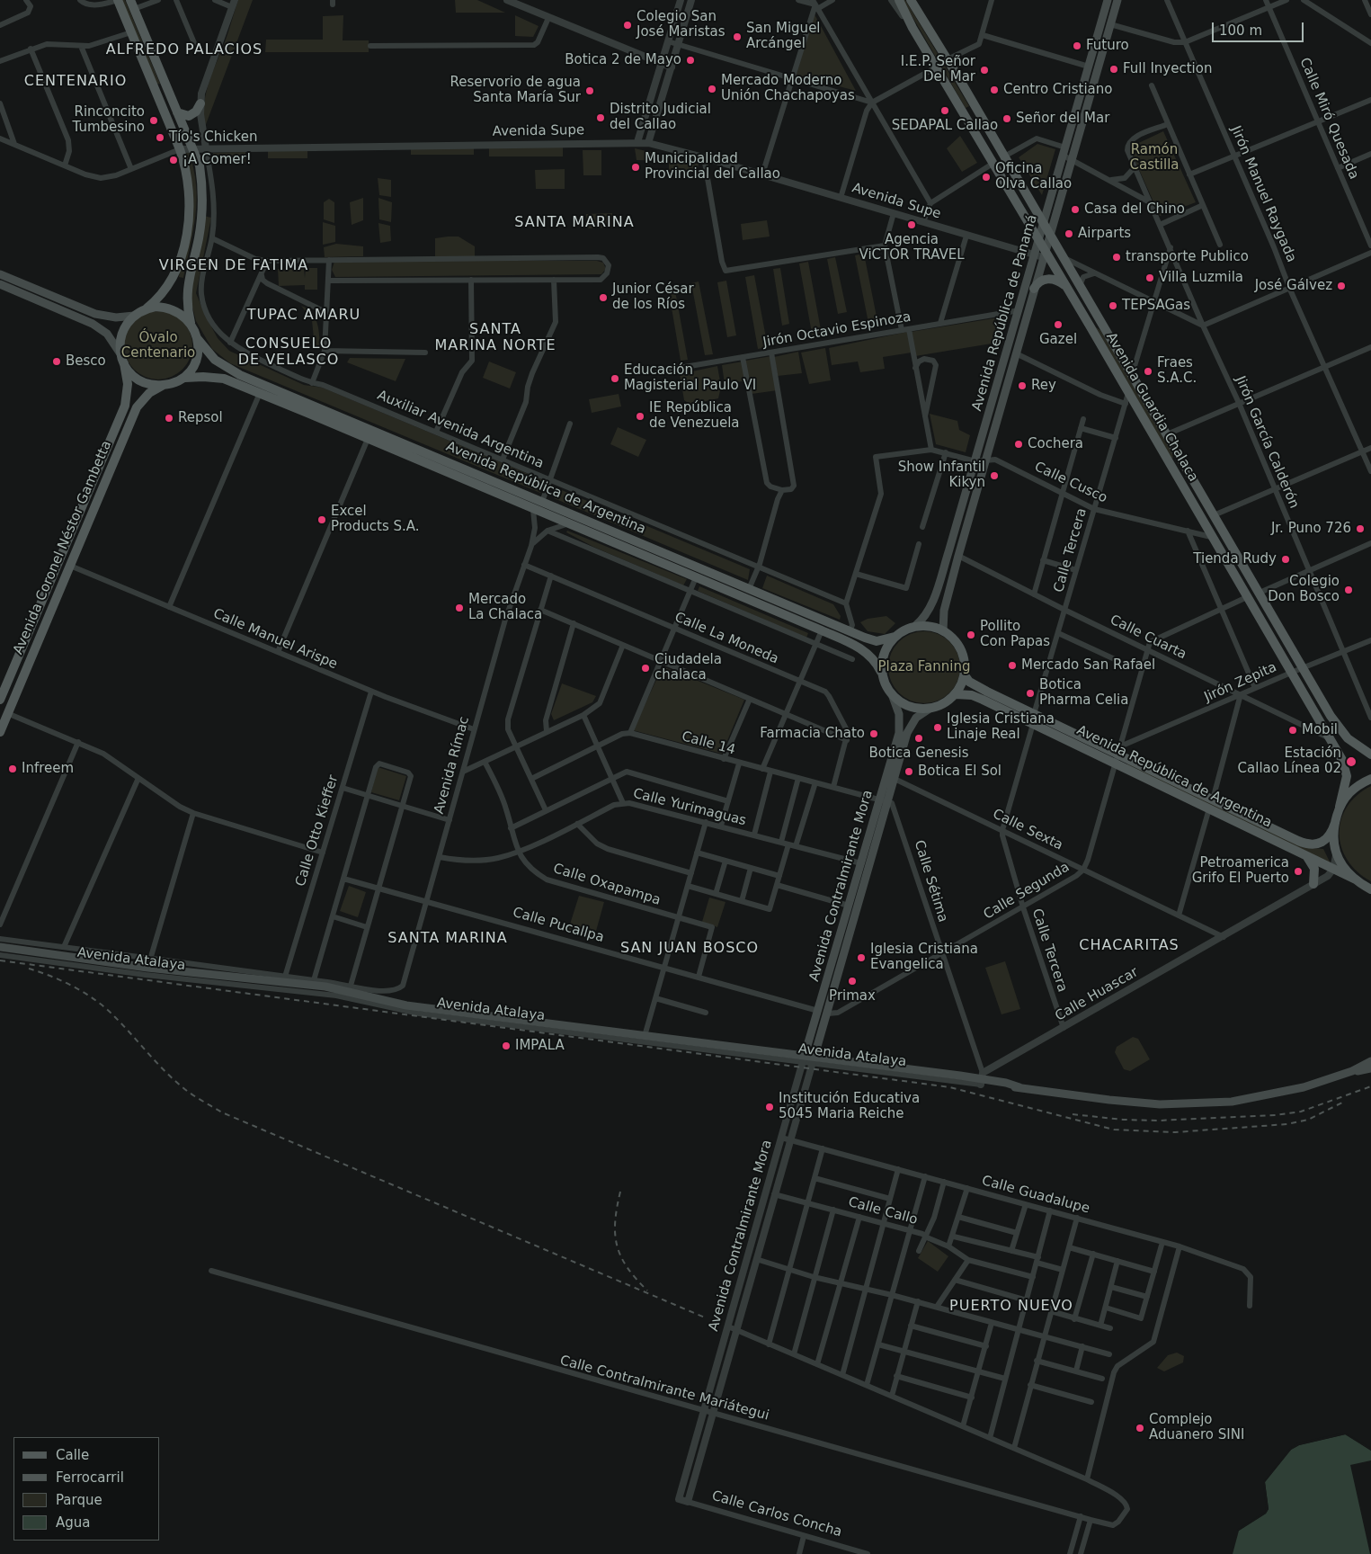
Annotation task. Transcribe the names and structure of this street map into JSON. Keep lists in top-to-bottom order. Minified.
{"streets":{"main road":["Avenida República de Panamá","Avenida Guardia Chalaca","Avenida República de Argentina","Avenida Coronel Néstor Gambetta","Avenida Contralmirante Mora","Avenida Atalaya"],"street":["Calle Miró Quesada","Avenida Supe","Jirón Manuel Raygada","Jirón Octavio Espinoza","Auxiliar Avenida Argentina","Jirón García Calderón","Calle Cusco","Calle Tercera","Calle Cuarta","Calle La Moneda","Calle Manuel Arispe","Jirón Zepita","Calle 14","Avenida Rímac","Calle Yurimaguas","Calle Sexta","Calle Otto Kieffer","Calle Sétima","Calle Oxapampa","Calle Segunda","Calle Pucallpa","Calle Huascar","Calle Guadalupe","Calle Callo","Calle Contralmirante Mariátegui","Calle Carlos Concha"]},"crossings":[["Avenida Supe","Avenida República de Panamá"],["Avenida Supe","Avenida Guardia Chalaca"],["Avenida Supe","Auxiliar Avenida Argentina"],["Avenida República de Panamá","Jirón Octavio Espinoza"],["Avenida República de Panamá","Avenida Guardia Chalaca"],["Avenida República de Panamá","Calle Cusco"],["Avenida República de Panamá","Avenida República de Argentina"],["Avenida República de Panamá","Calle Cuarta"],["Avenida República de Panamá","Avenida Contralmirante Mora"],["Avenida Guardia Chalaca","Calle Cusco"],["Avenida Guardia Chalaca","Avenida República de Argentina"],["Avenida Guardia Chalaca","Calle Tercera"],["Avenida Guardia Chalaca","Calle Cuarta"],["Avenida Guardia Chalaca","Jirón Zepita"],["Jirón García Calderón","Jirón Zepita"],["Calle Cusco","Calle Tercera"],["Avenida República de Argentina","Avenida Coronel Néstor Gambetta"],["Avenida República de Argentina","Calle Tercera"],["Avenida República de Argentina","Jirón Zepita"],["Avenida República de Argentina","Avenida Rímac"],["Avenida República de Argentina","Avenida Contralmirante Mora"],["Avenida República de Argentina","Calle Segunda"],["Avenida República de Argentina","Calle Huascar"],["Avenida Coronel Néstor Gambetta","Calle Manuel Arispe"],["Calle Tercera","Calle Cuarta"],["Calle Tercera","Calle Sexta"],["Calle Tercera","Calle Segunda"],["Calle Tercera","Calle Huascar"],["Calle Cuarta","Jirón Zepita"],["Calle Cuarta","Calle Segunda"],["Calle La Moneda","Avenida Rímac"],["Calle Manuel Arispe","Avenida Rímac"],["Calle Manuel Arispe","Calle Otto Kieffer"],["Jirón Zepita","Calle Segunda"],["Calle 14","Calle Sétima"],["Calle 14","Avenida Contralmirante Mora"],["Avenida Rímac","Calle Yurimaguas"],["Avenida Rímac","Calle Pucallpa"],["Avenida Rímac","Avenida Atalaya"],["Calle Yurimaguas","Calle Oxapampa"],["Calle Yurimaguas","Avenida Contralmirante Mora"],["Calle Sexta","Avenida Contralmirante Mora"],["Calle Sexta","Calle Segunda"],["Calle Sexta","Calle Huascar"],["Calle Otto Kieffer","Avenida Atalaya"],["Calle Sétima","Avenida Contralmirante Mora"],["Calle Sétima","Calle Segunda"],["Calle Sétima","Avenida Atalaya"],["Calle Sétima","Calle Huascar"],["Calle Oxapampa","Calle Pucallpa"],["Avenida Contralmirante Mora","Calle Segunda"],["Avenida Contralmirante Mora","Calle Pucallpa"],["Avenida Contralmirante Mora","Avenida Atalaya"],["Avenida Contralmirante Mora","Calle Guadalupe"],["Avenida Contralmirante Mora","Calle Callo"],["Avenida Contralmirante Mora","Calle Contralmirante Mariátegui"],["Avenida Contralmirante Mora","Calle Carlos Concha"],["Avenida Atalaya","Calle Huascar"]],"districts":["ALFREDO PALACIOS","CENTENARIO","SANTA MARINA","VIRGEN DE FATIMA","TUPAC AMARU","SANTA MARINA NORTE","CONSUELO DE VELASCO","SANTA MARINA","CHACARITAS","SAN JUAN BOSCO","PUERTO NUEVO"],"parks":["Ramón Castilla","Óvalo Centenario","Plaza Fanning"],"places":["Colegio San José Maristas","San Miguel Arcángel","Futuro","Botica 2 de Mayo","Full Inyection","I.E.P. Señor Del Mar","Mercado Moderno Unión Chachapoyas","Centro Cristiano","Reservorio de agua Santa María Sur","SEDAPAL Callao","Distrito Judicial del Callao","Señor del Mar","Rinconcito Tumbesino","Tío's Chicken","¡A Comer!","Municipalidad Provincial del Callao","Oficina Olva Callao","Casa del Chino","Agencia ViCTOR TRAVEL","Airparts","transporte Publico","Villa Luzmila","José Gálvez","Junior César de los Ríos","TEPSAGas","Gazel","Besco","Fraes S.A.C.","Educación Magisterial Paulo VI","Rey","IE República de Venezuela","Repsol","Cochera","Show Infantil Kikyn","Excel Products S.A.","Jr. Puno 726","Tienda Rudy","Colegio Don Bosco","Mercado La Chalaca","Pollito Con Papas","Mercado San Rafael","Ciudadela chalaca","Botica Pharma Celia","Iglesia Cristiana Linaje Real","Mobil","Farmacia Chato","Botica Genesis","Estación Callao Línea 02","Infreem","Botica El Sol","Petroamerica Grifo El Puerto","Iglesia Cristiana Evangelica","Primax","IMPALA","Institución Educativa 5045 Maria Reiche","Complejo Aduanero SINI"],"legend":["Calle","Ferrocarril","Parque","Agua"],"scale_bar":"100 m"}
